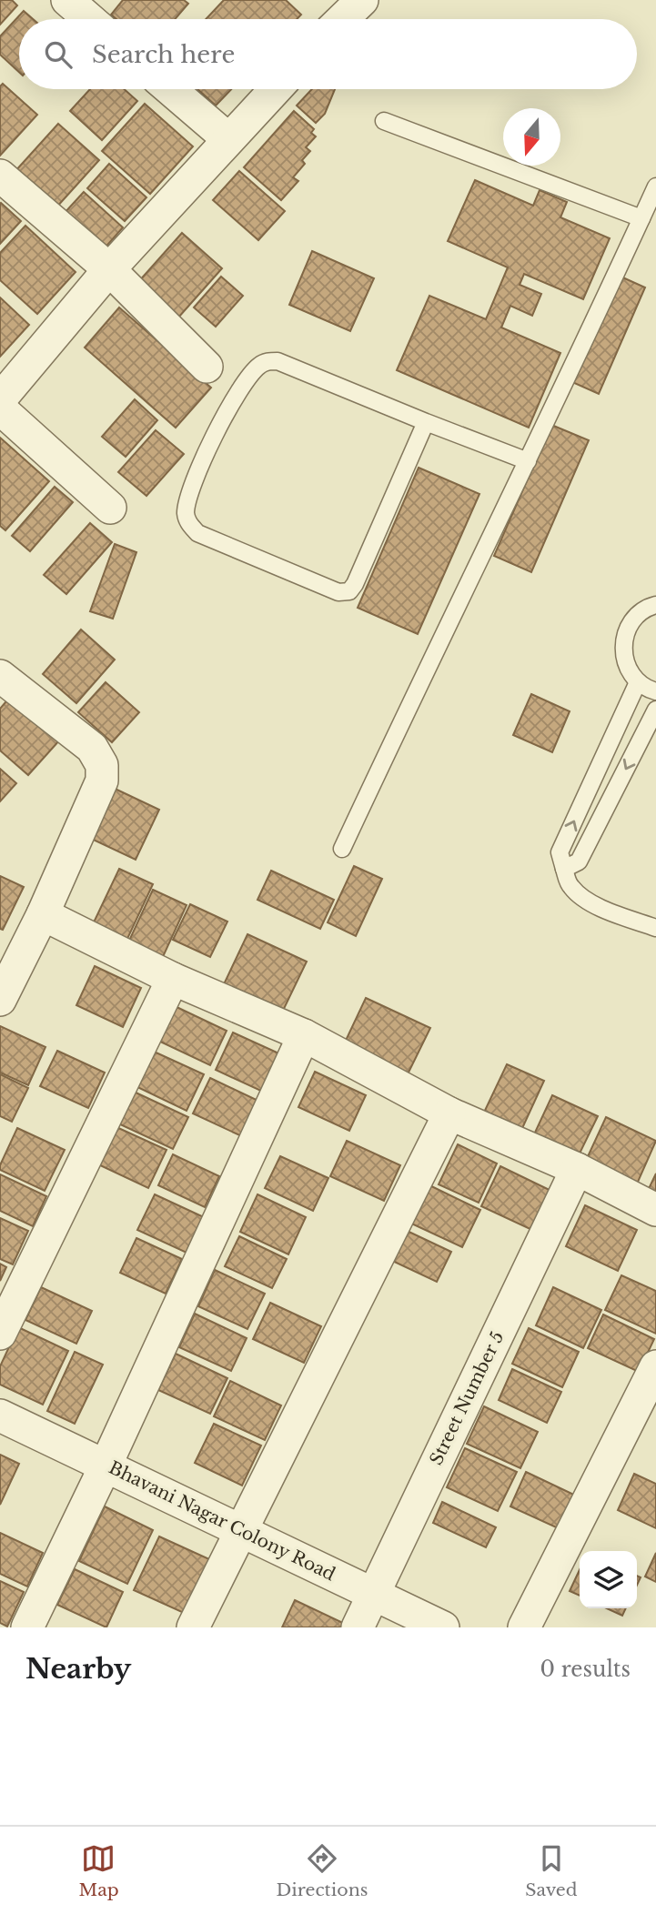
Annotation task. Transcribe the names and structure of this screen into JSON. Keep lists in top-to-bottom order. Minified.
{"streets":{"street":["Street Number 5","Bhavani Nagar Colony Road"]},"crossings":[["Street Number 5","Bhavani Nagar Colony Road"]],"north":"bottom","page":{"search":"Search here","heading":["Nearby","0 results"],"nav":["Map","Directions","Saved"]}}
